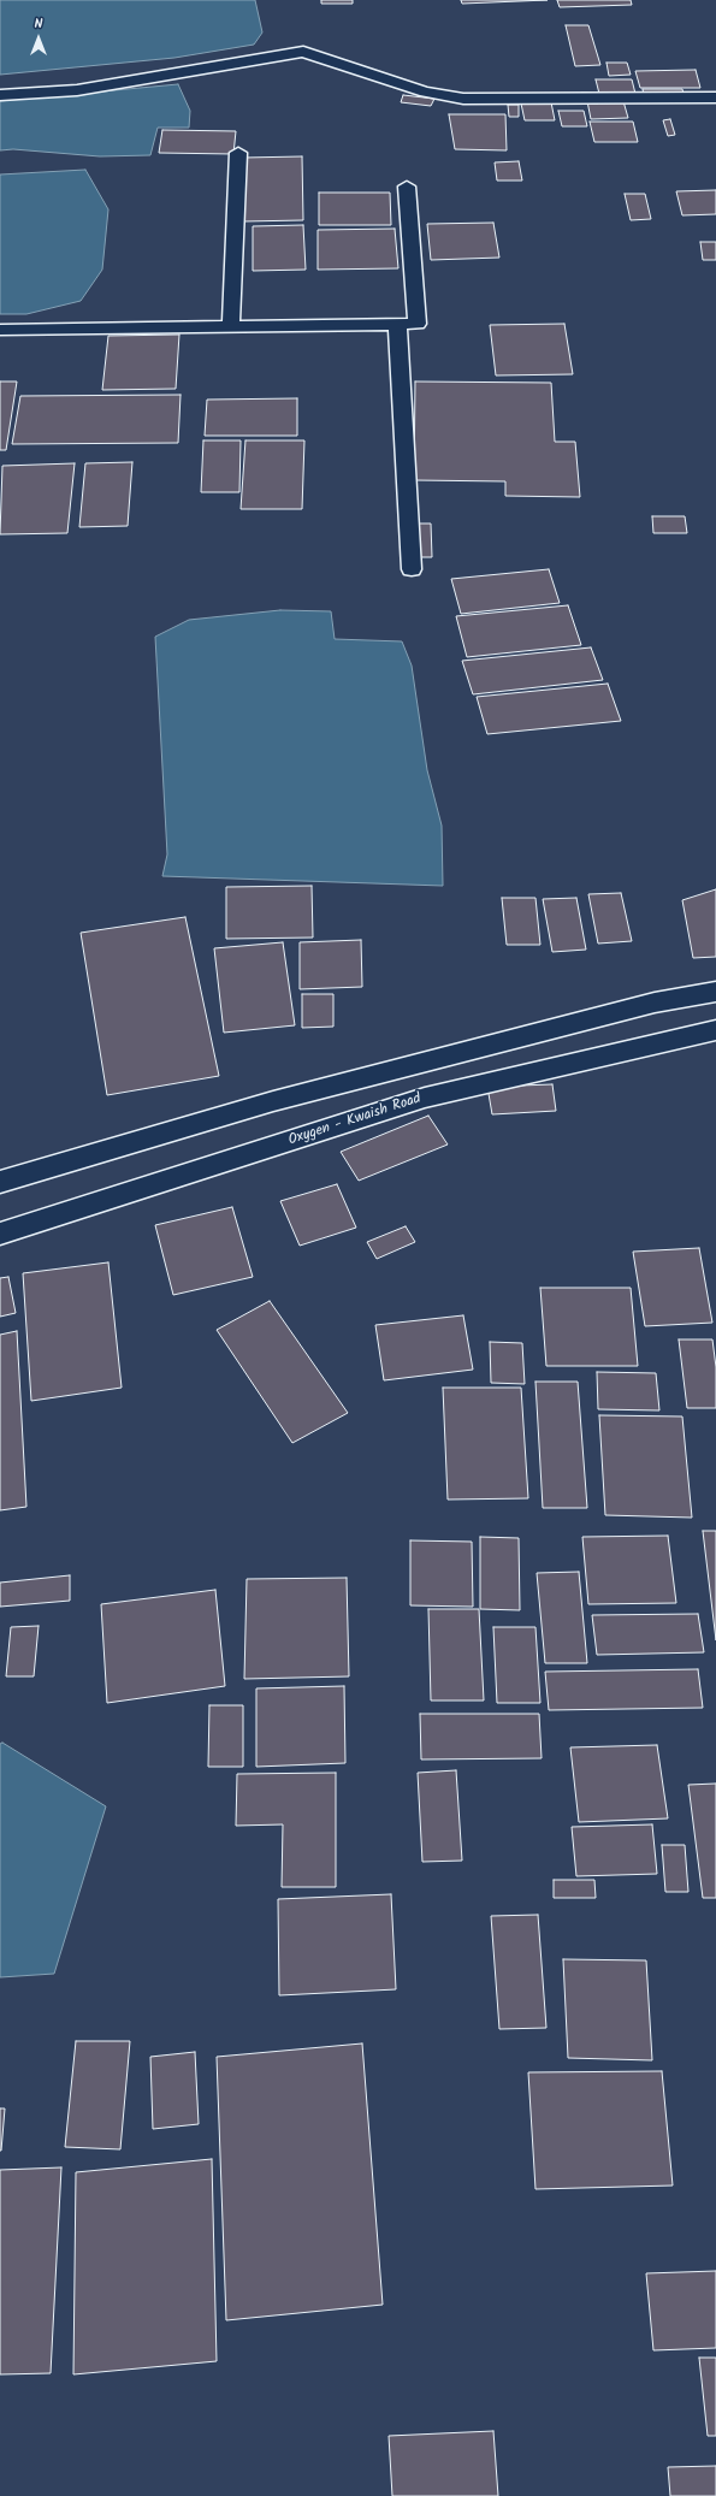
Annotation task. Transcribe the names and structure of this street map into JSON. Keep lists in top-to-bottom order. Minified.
{"streets":{"street":["Oxygen - Kwaish Road"]},"north":"top"}
